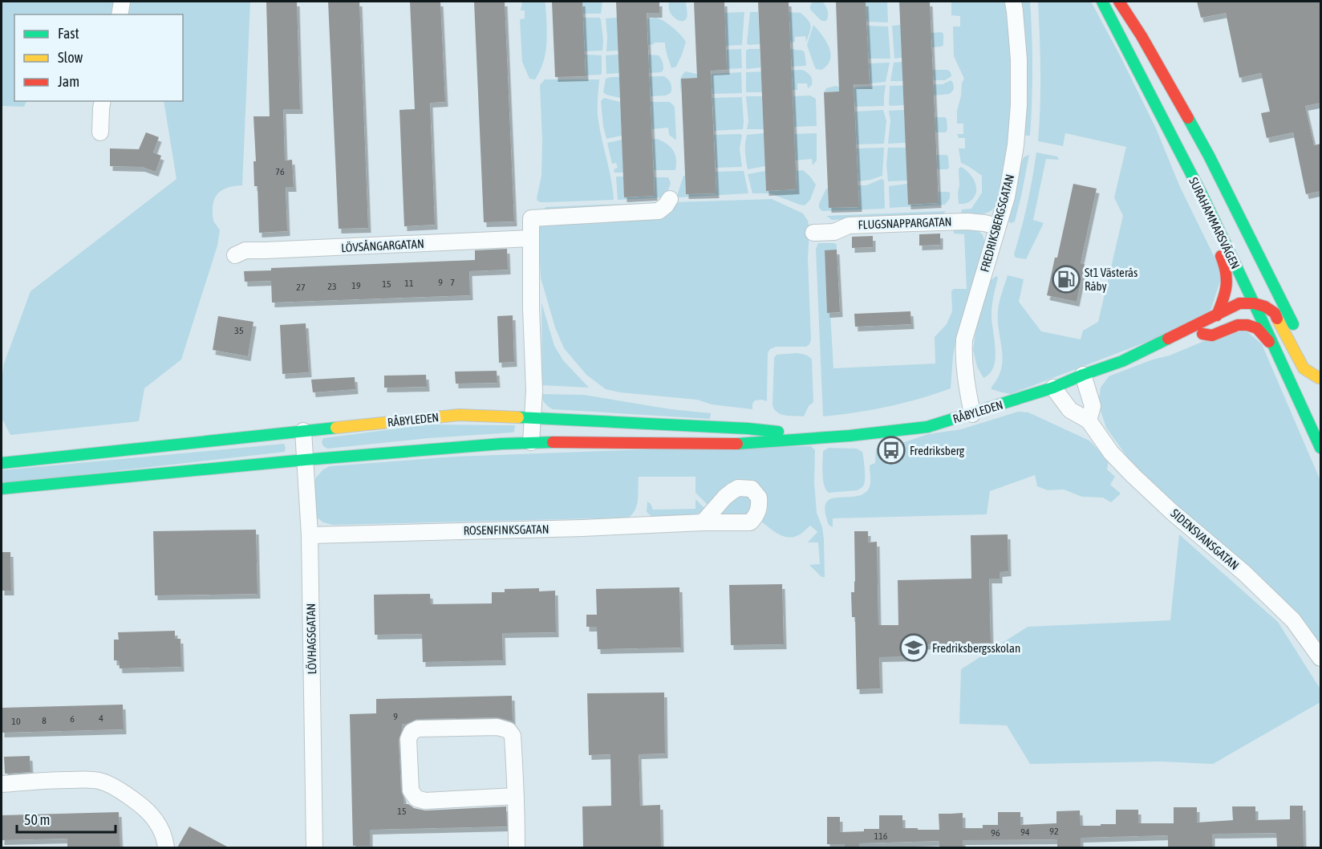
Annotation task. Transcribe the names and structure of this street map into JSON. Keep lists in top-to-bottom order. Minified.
{"streets":{"main road":["SURAHAMMARSVÄGEN","RÅBYLEDEN"],"street":["FLUGSNAPPARGATAN","FREDRIKSBERGSGATAN","LÖVSÅNGARGATAN","ROSENFINKSGATAN","SIDENSVANSGATAN","LÖVHAGSGATAN"]},"crossings":[["FLUGSNAPPARGATAN","FREDRIKSBERGSGATAN"],["FREDRIKSBERGSGATAN","RÅBYLEDEN"],["RÅBYLEDEN","SIDENSVANSGATAN"],["RÅBYLEDEN","LÖVHAGSGATAN"],["ROSENFINKSGATAN","LÖVHAGSGATAN"]],"places":{"fuel station":["St1 Västerås Råby"],"bus stop":["Fredriksberg"],"school or university":["Fredriksbergsskolan"]},"house_numbers":["76","9","7","11","15","19","23","27","35","9","4","6","8","10","15","92","94","96","116"],"legend":["Fast","Slow","Jam"],"scale_bar":"50 m"}
